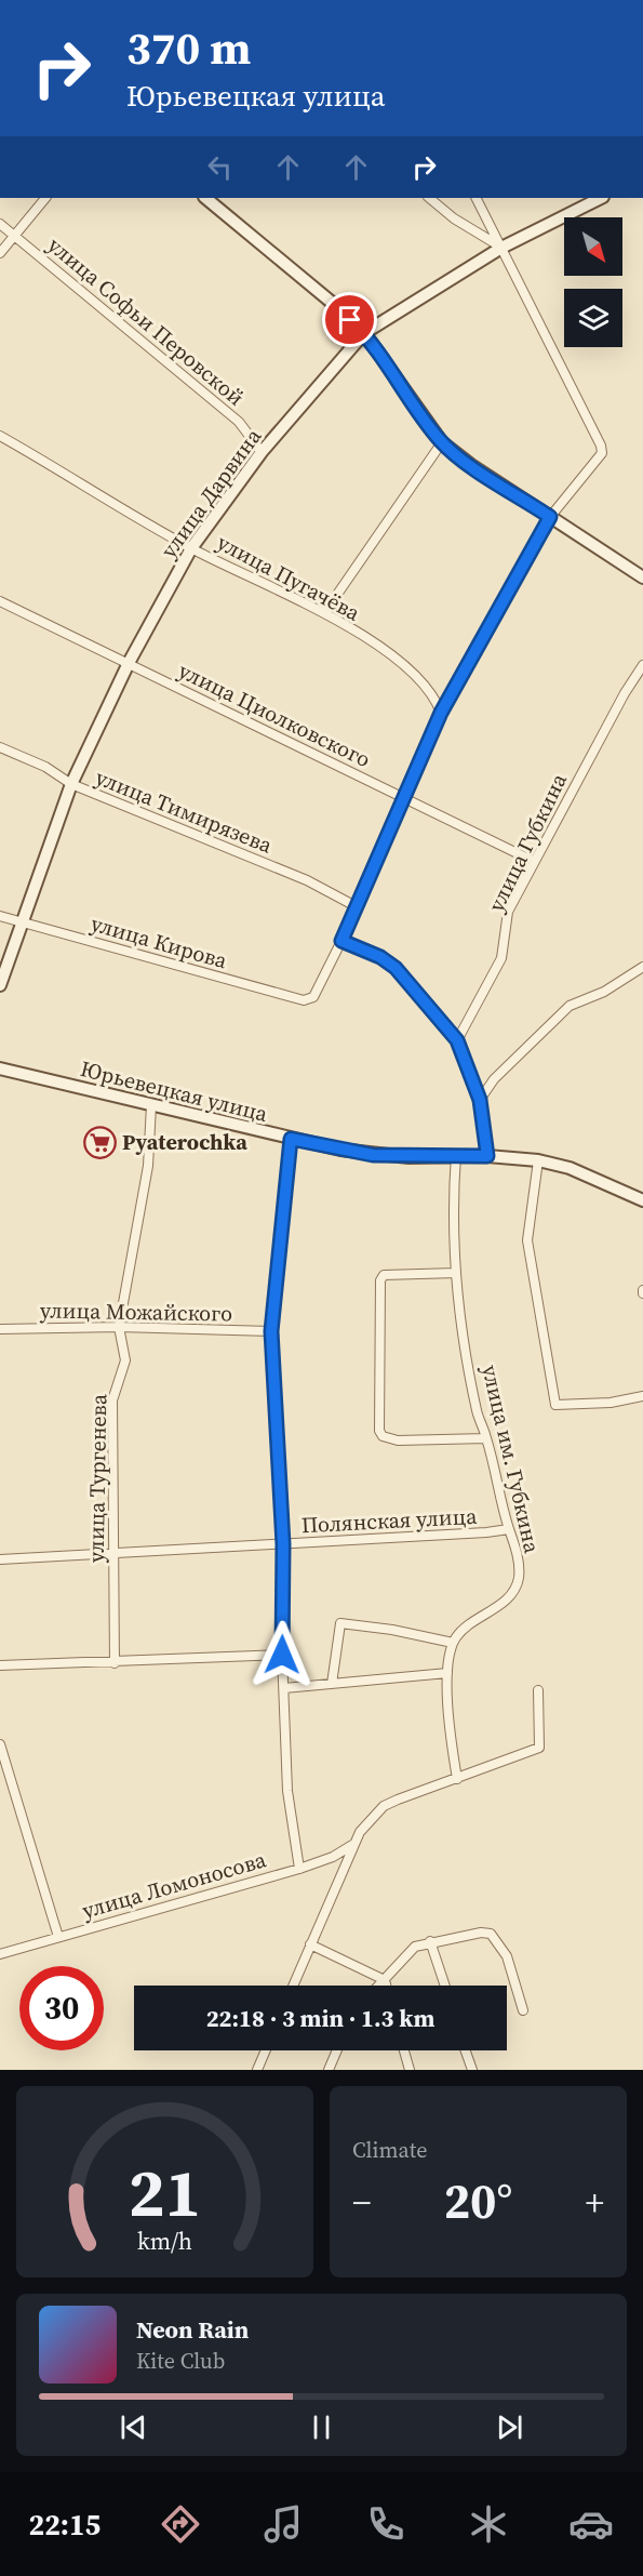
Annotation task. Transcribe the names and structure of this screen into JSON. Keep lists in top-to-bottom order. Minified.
{"streets":{"street":["улица Софьи Перовской","улица Дарвина","улица Пугачёва","улица Циолковского","улица Тимирязева","улица Губкина","улица Кирова","Юрьевецкая улица","улица Можайского","улица им. Губкина","улица Тургенева","Полянская улица","улица Ломоносова"]},"crossings":[["улица Софьи Перовской","улица Дарвина"],["улица Дарвина","улица Пугачёва"],["улица Дарвина","улица Циолковского"],["улица Дарвина","улица Тимирязева"],["улица Дарвина","улица Кирова"],["улица Циолковского","улица Губкина"],["Юрьевецкая улица","улица им. Губкина"],["Юрьевецкая улица","улица Тургенева"],["улица Можайского","улица Тургенева"],["улица им. Губкина","Полянская улица"],["улица Тургенева","Полянская улица"]],"places":{"supermarket":["Pyaterochka"]},"north":"bottom right","page":{"turn":["370 m","Юрьевецкая улица"],"limit":"30","trip":"22:18 · 3 min · 1.3 km","tile":"Climate","heat":["−","20°","+"],"song":["Neon Rain","Kite Club"],"tabs":"22:15","gauge":["21","km/h"]}}
